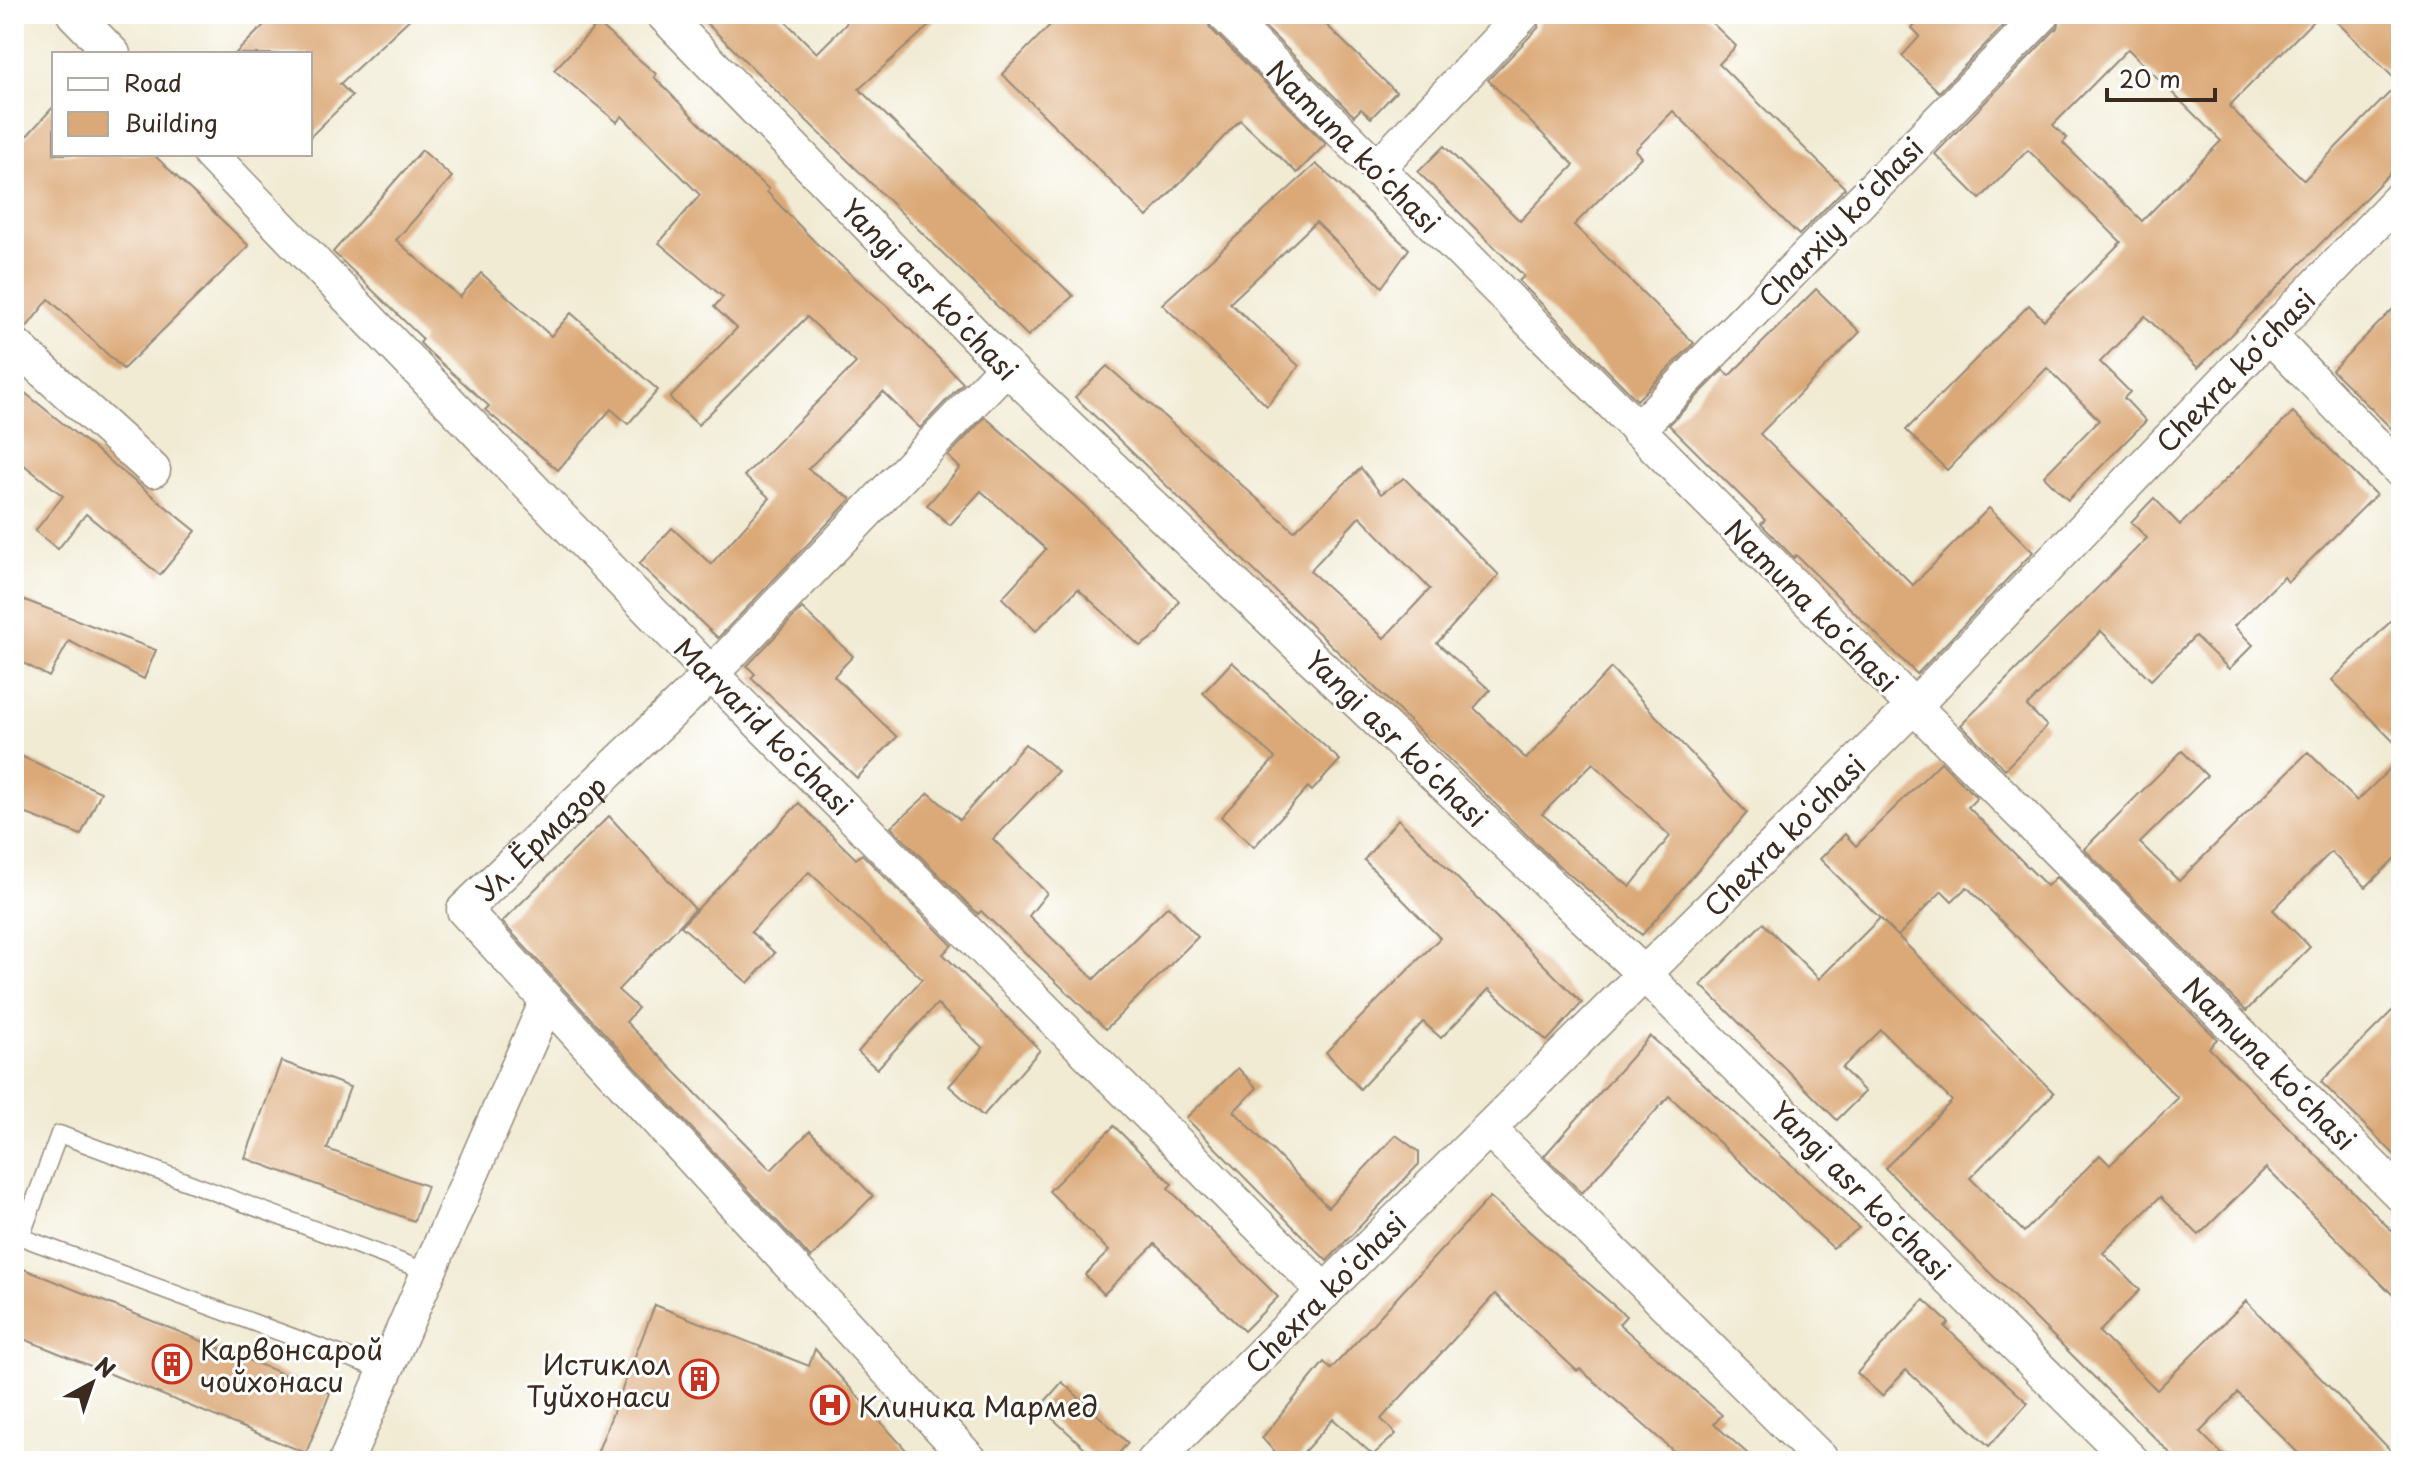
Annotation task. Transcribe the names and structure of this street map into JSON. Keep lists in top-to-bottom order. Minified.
{"streets":{"street":["Namuna koʻchasi","Charxiy koʻchasi","Yangi asr koʻchasi","Chexra koʻchasi","Marvarid koʻchasi","Ул. Ёрмазор"]},"crossings":[["Namuna koʻchasi","Charxiy koʻchasi"],["Namuna koʻchasi","Chexra koʻchasi"],["Yangi asr koʻchasi","Chexra koʻchasi"],["Yangi asr koʻchasi","Ул. Ёрмазор"],["Chexra koʻchasi","Marvarid koʻchasi"],["Marvarid koʻchasi","Ул. Ёрмазор"]],"places":{"building":["Карвонсарой чойхонаси","Истиклол Туйхонаси"],"hospital":["Клиника Мармед"]},"legend":["Road","Building"],"scale_bar":"20 m","north":"top right"}
